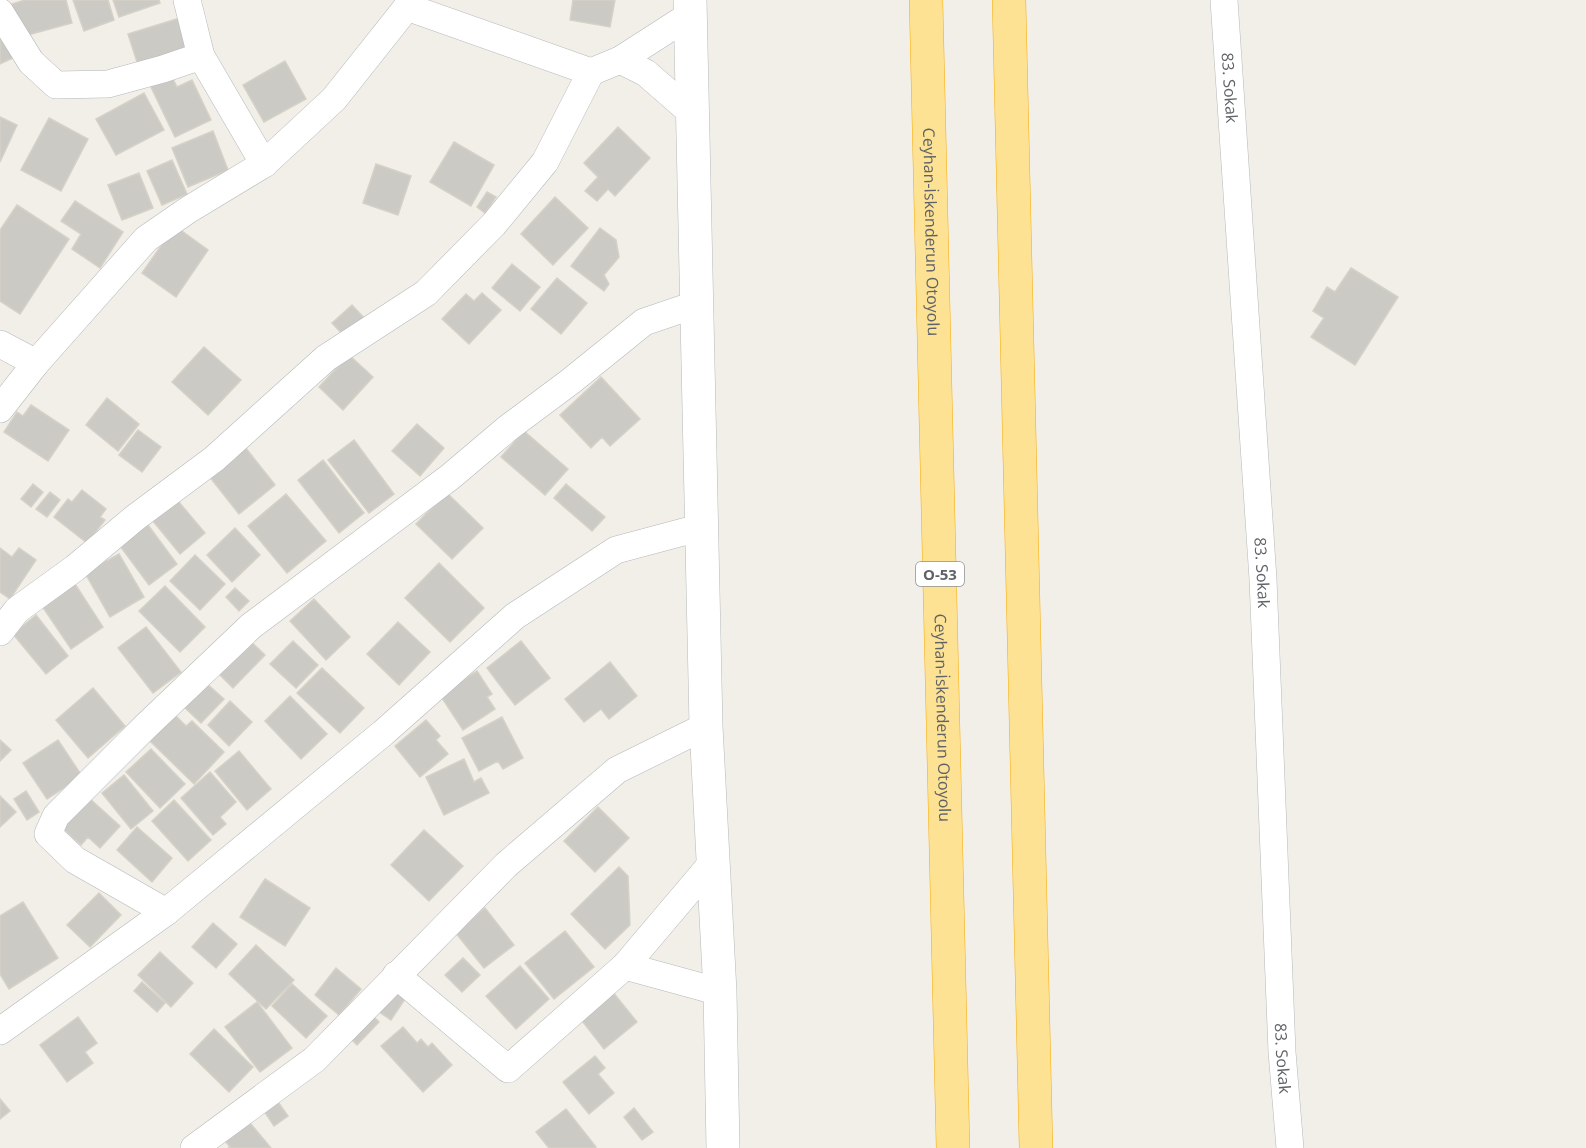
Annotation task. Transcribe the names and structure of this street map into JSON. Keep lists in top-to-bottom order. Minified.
{"streets":{"highway":["Ceyhan-İskenderun Otoyolu","O-53"],"street":["83. Sokak"]}}
